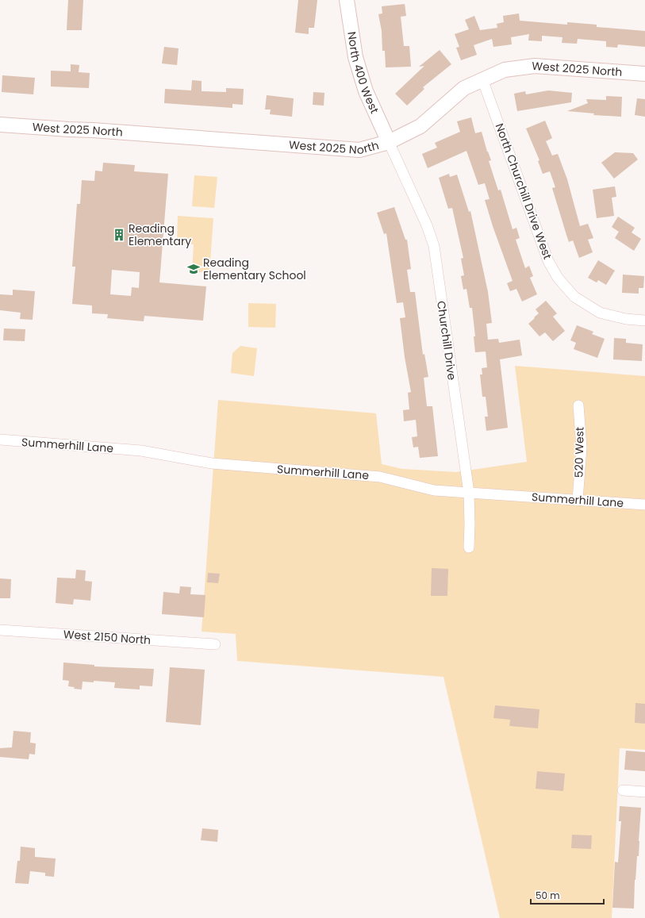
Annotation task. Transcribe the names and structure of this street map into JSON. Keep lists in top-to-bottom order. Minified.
{"streets":{"street":["West 2025 North","North 400 West","North Churchill Drive West","Churchill Drive","Summerhill Lane","520 West","West 2150 North"]},"crossings":[["West 2025 North","North 400 West"],["West 2025 North","North Churchill Drive West"],["West 2025 North","Churchill Drive"],["North 400 West","Churchill Drive"],["Churchill Drive","Summerhill Lane"],["Summerhill Lane","520 West"]],"places":{"building":["Reading Elementary"],"school or university":["Reading Elementary School"]},"scale_bar":"50 m"}
